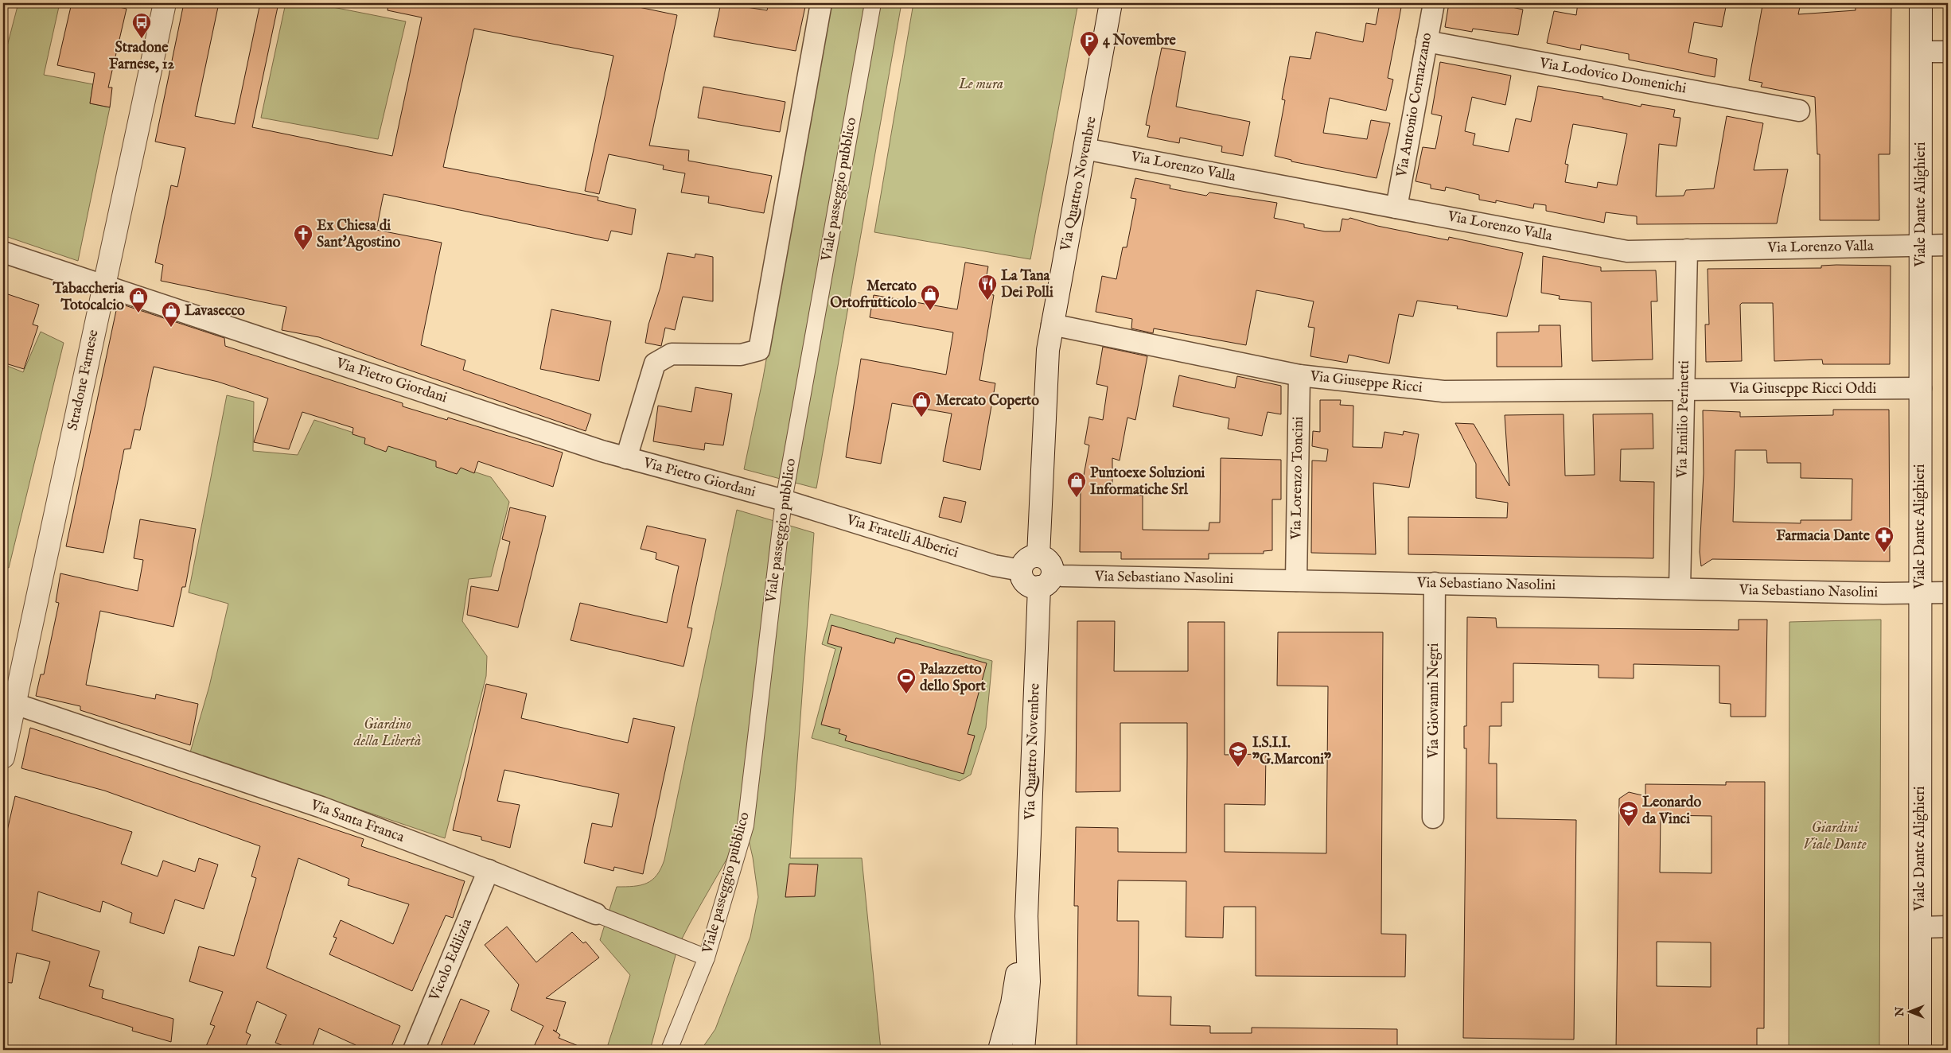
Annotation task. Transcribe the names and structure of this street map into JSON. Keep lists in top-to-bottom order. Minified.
{"streets":{"main road":["Via Quattro Novembre","Viale Dante Alighieri","Stradone Farnese"],"street":["Via Lodovico Domenichi","Via Antonio Cornazzano","Via Lorenzo Valla","Viale passeggio pubblico","Via Pietro Giordani","Via Giuseppe Ricci","Via Giuseppe Ricci Oddi","Via Emilio Perinetti","Via Lorenzo Toncini","Via Fratelli Alberici","Via Sebastiano Nasolini","Via Giovanni Negri","Via Santa Franca","Vicolo Edilizia"]},"crossings":[["Via Lodovico Domenichi","Via Antonio Cornazzano"],["Via Antonio Cornazzano","Via Lorenzo Valla"],["Via Lorenzo Valla","Via Quattro Novembre"],["Via Lorenzo Valla","Viale Dante Alighieri"],["Via Lorenzo Valla","Via Emilio Perinetti"],["Via Quattro Novembre","Via Giuseppe Ricci"],["Via Quattro Novembre","Via Fratelli Alberici"],["Via Quattro Novembre","Via Sebastiano Nasolini"],["Viale passeggio pubblico","Via Pietro Giordani"],["Viale passeggio pubblico","Via Fratelli Alberici"],["Viale passeggio pubblico","Via Santa Franca"],["Viale Dante Alighieri","Via Giuseppe Ricci Oddi"],["Viale Dante Alighieri","Via Sebastiano Nasolini"],["Stradone Farnese","Via Pietro Giordani"],["Stradone Farnese","Via Santa Franca"],["Via Pietro Giordani","Via Fratelli Alberici"],["Via Giuseppe Ricci","Via Giuseppe Ricci Oddi"],["Via Giuseppe Ricci","Via Emilio Perinetti"],["Via Giuseppe Ricci","Via Lorenzo Toncini"],["Via Giuseppe Ricci Oddi","Via Emilio Perinetti"],["Via Emilio Perinetti","Via Sebastiano Nasolini"],["Via Lorenzo Toncini","Via Sebastiano Nasolini"],["Via Fratelli Alberici","Via Sebastiano Nasolini"],["Via Sebastiano Nasolini","Via Giovanni Negri"],["Via Santa Franca","Vicolo Edilizia"]],"parks":["Le mura","Giardino della Libertà","Giardini Viale Dante"],"places":{"bus stop":["Stradone Farnese, 12"],"parking":["4 Novembre"],"church":["Ex Chiesa di Sant'Agostino"],"restaurant":["La Tana Dei Polli"],"shop":["Mercato Ortofrutticolo","Tabaccheria Totocalcio","Lavasecco","Mercato Coperto","Puntoexe Soluzioni Informatiche Srl"],"pharmacy":["Farmacia Dante"],"sports":["Palazzetto dello Sport"],"school or university":["I.S.I.I. \"G.Marconi\"","Leonardo da Vinci"]},"north":"left"}
